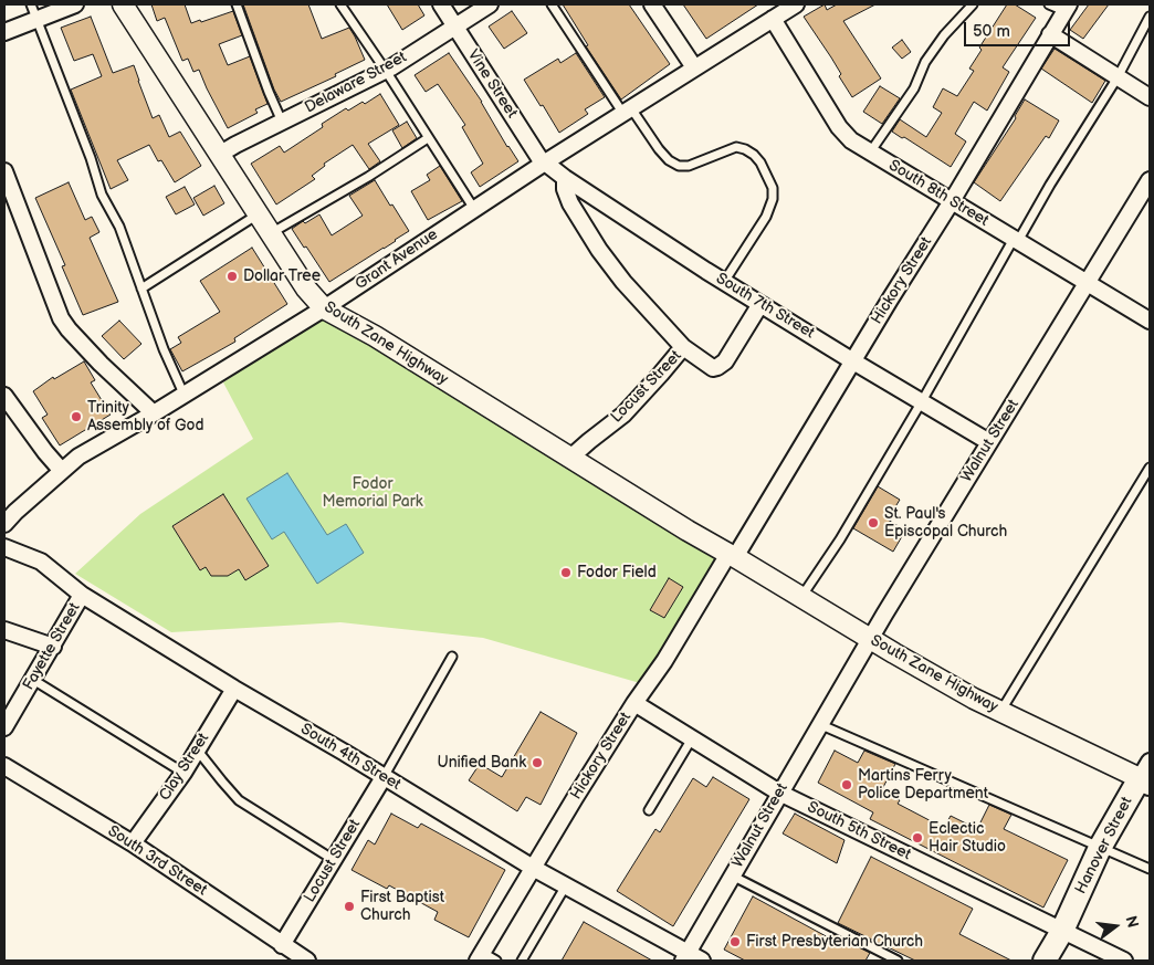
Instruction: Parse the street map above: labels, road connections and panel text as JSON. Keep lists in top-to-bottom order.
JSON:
{
  "streets": {
    "main road": ["Hanover Street"],
    "street": [
      "Delaware Street",
      "Vine Street",
      "South 8th Street",
      "Grant Avenue",
      "Hickory Street",
      "South 7th Street",
      "South Zane Highway",
      "Locust Street",
      "Walnut Street",
      "Fayette Street",
      "South 4th Street",
      "Clay Street",
      "South 5th Street",
      "South 3rd Street"
    ]
  },
  "crossings": [
    ["Delaware Street", "Vine Street"],
    ["Delaware Street", "South Zane Highway"],
    ["Vine Street", "Grant Avenue"],
    ["Vine Street", "South 7th Street"],
    ["South 8th Street", "Grant Avenue"],
    ["South 8th Street", "Hickory Street"],
    ["South 8th Street", "Walnut Street"],
    ["Grant Avenue", "South 7th Street"],
    ["Grant Avenue", "South Zane Highway"],
    ["Hickory Street", "South 7th Street"],
    ["Hickory Street", "South Zane Highway"],
    ["Hickory Street", "South 4th Street"],
    ["Hickory Street", "South 5th Street"],
    ["South 7th Street", "Locust Street"],
    ["South 7th Street", "Walnut Street"],
    ["South Zane Highway", "Locust Street"],
    ["South Zane Highway", "Walnut Street"],
    ["South Zane Highway", "Hanover Street"],
    ["Locust Street", "South 4th Street"],
    ["Locust Street", "South 3rd Street"],
    ["Walnut Street", "South 4th Street"],
    ["Walnut Street", "South 5th Street"],
    ["Fayette Street", "South 4th Street"],
    ["South 4th Street", "Clay Street"],
    ["Clay Street", "South 3rd Street"],
    ["South 5th Street", "Hanover Street"]
  ],
  "parks": ["Fodor Memorial Park"],
  "places": [
    "Dollar Tree",
    "Trinity Assembly of God",
    "St. Paul's Episcopal Church",
    "Fodor Field",
    "Unified Bank",
    "Martins Ferry Police Department",
    "Eclectic Hair Studio",
    "First Baptist Church",
    "First Presbyterian Church"
  ],
  "scale_bar": "50 m",
  "north": "right"
}
